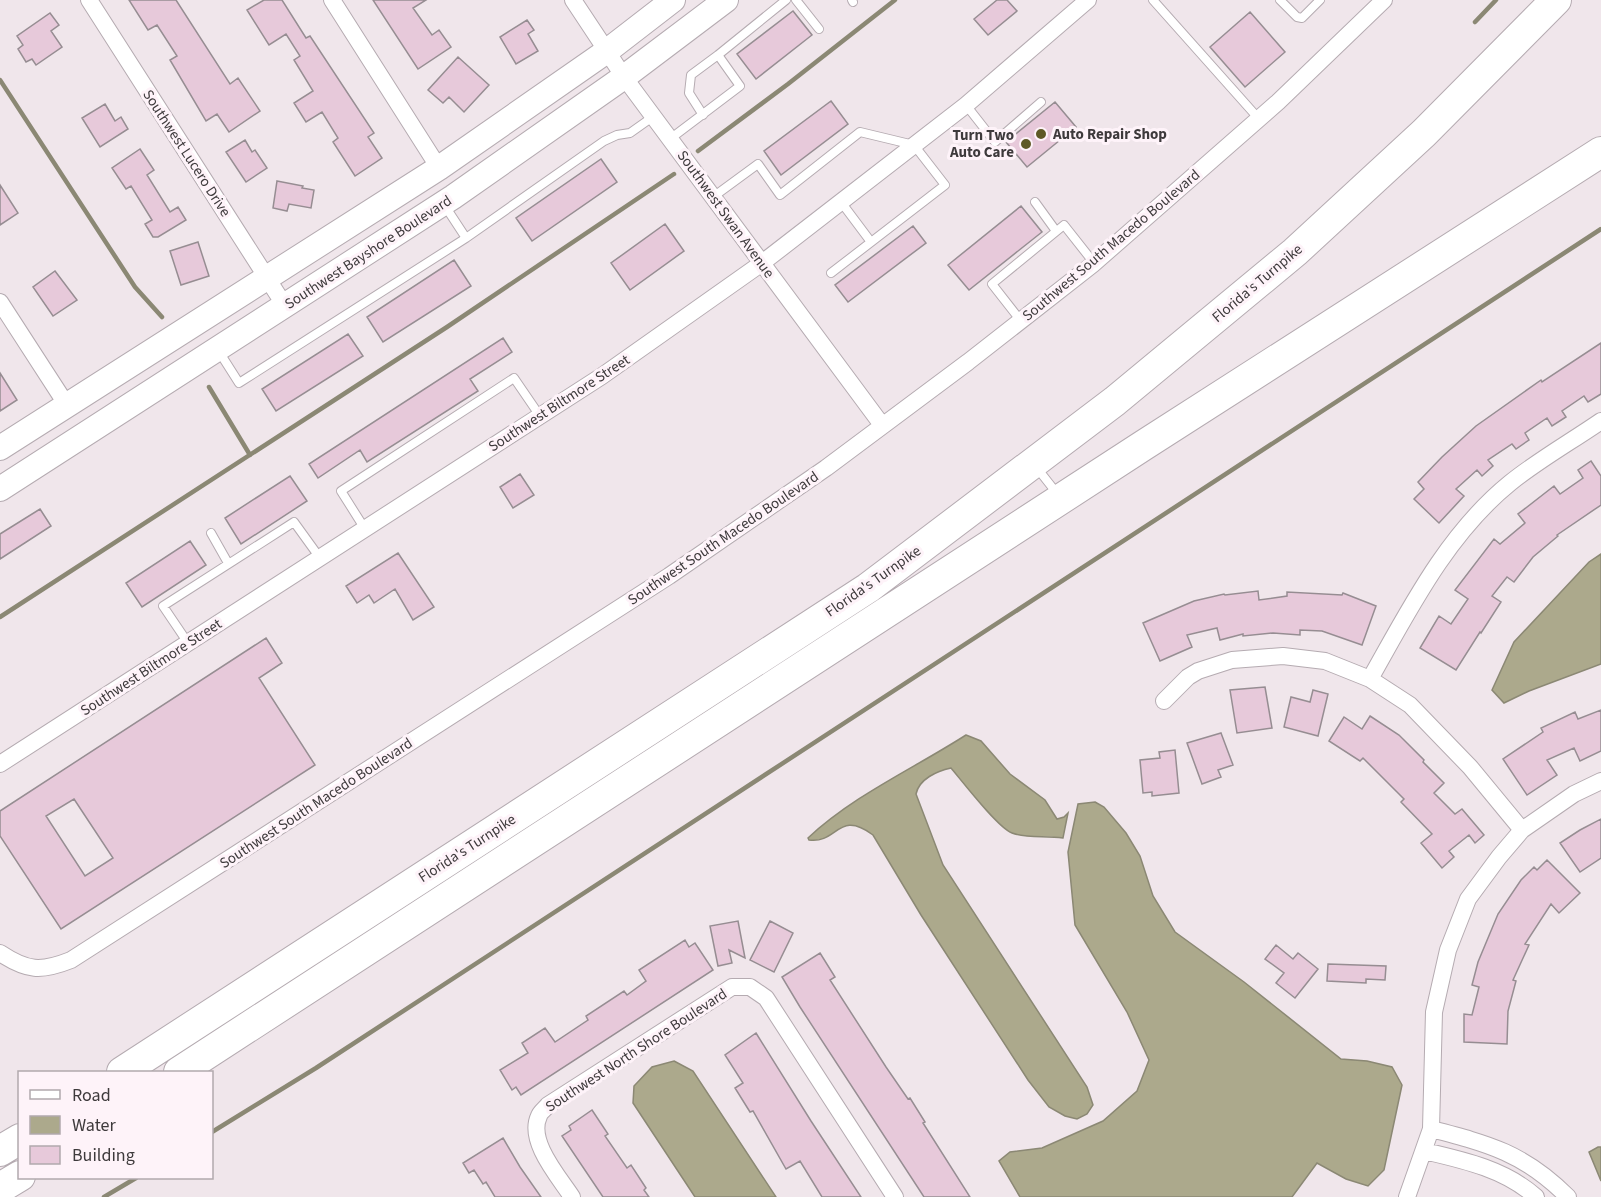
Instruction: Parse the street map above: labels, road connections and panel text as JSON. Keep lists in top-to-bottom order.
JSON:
{
  "streets": {
    "highway": ["Florida's Turnpike"],
    "main road": ["Southwest Bayshore Boulevard"],
    "street": [
      "Southwest Lucero Drive",
      "Southwest Swan Avenue",
      "Southwest South Macedo Boulevard",
      "Southwest Biltmore Street",
      "Southwest North Shore Boulevard"
    ]
  },
  "crossings": [
    ["Southwest Lucero Drive", "Southwest Bayshore Boulevard"],
    ["Southwest Swan Avenue", "Southwest South Macedo Boulevard"],
    ["Southwest Swan Avenue", "Southwest Bayshore Boulevard"],
    ["Southwest Swan Avenue", "Southwest Biltmore Street"]
  ],
  "places": ["Auto Repair Shop", "Turn Two Auto Care"],
  "legend": ["Road", "Water", "Building"]
}
